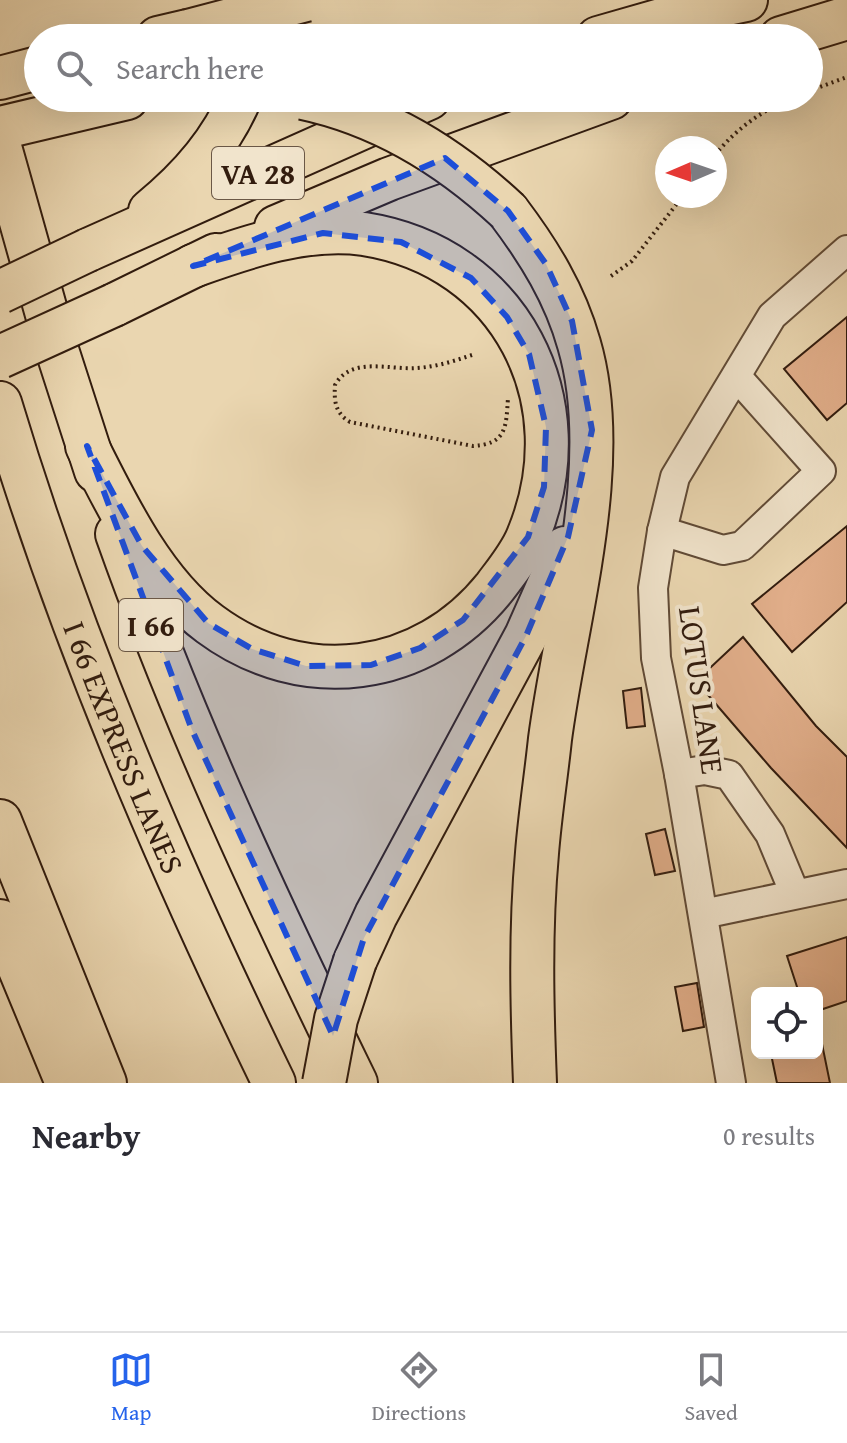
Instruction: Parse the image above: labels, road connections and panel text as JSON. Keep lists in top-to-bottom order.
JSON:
{
  "streets": {
    "highway": ["VA 28", "I 66", "I 66 EXPRESS LANES"],
    "street": ["LOTUS LANE"]
  },
  "north": "left",
  "page": {
    "search": "Search here",
    "heading": ["Nearby", "0 results"],
    "nav": ["Map", "Directions", "Saved"]
  }
}
